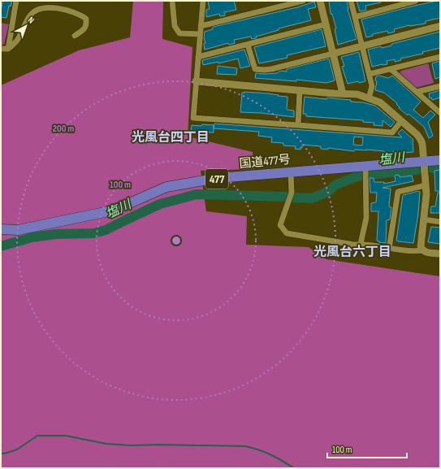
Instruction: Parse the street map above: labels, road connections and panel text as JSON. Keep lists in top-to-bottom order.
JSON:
{
  "streets": {
    "highway": ["国道477号", "477"]
  },
  "districts": ["光風台四丁目", "光風台六丁目"],
  "water": ["塩川"],
  "scale_bar": "100 m",
  "north": "top right",
  "rings": ["200 m", "100 m"]
}
